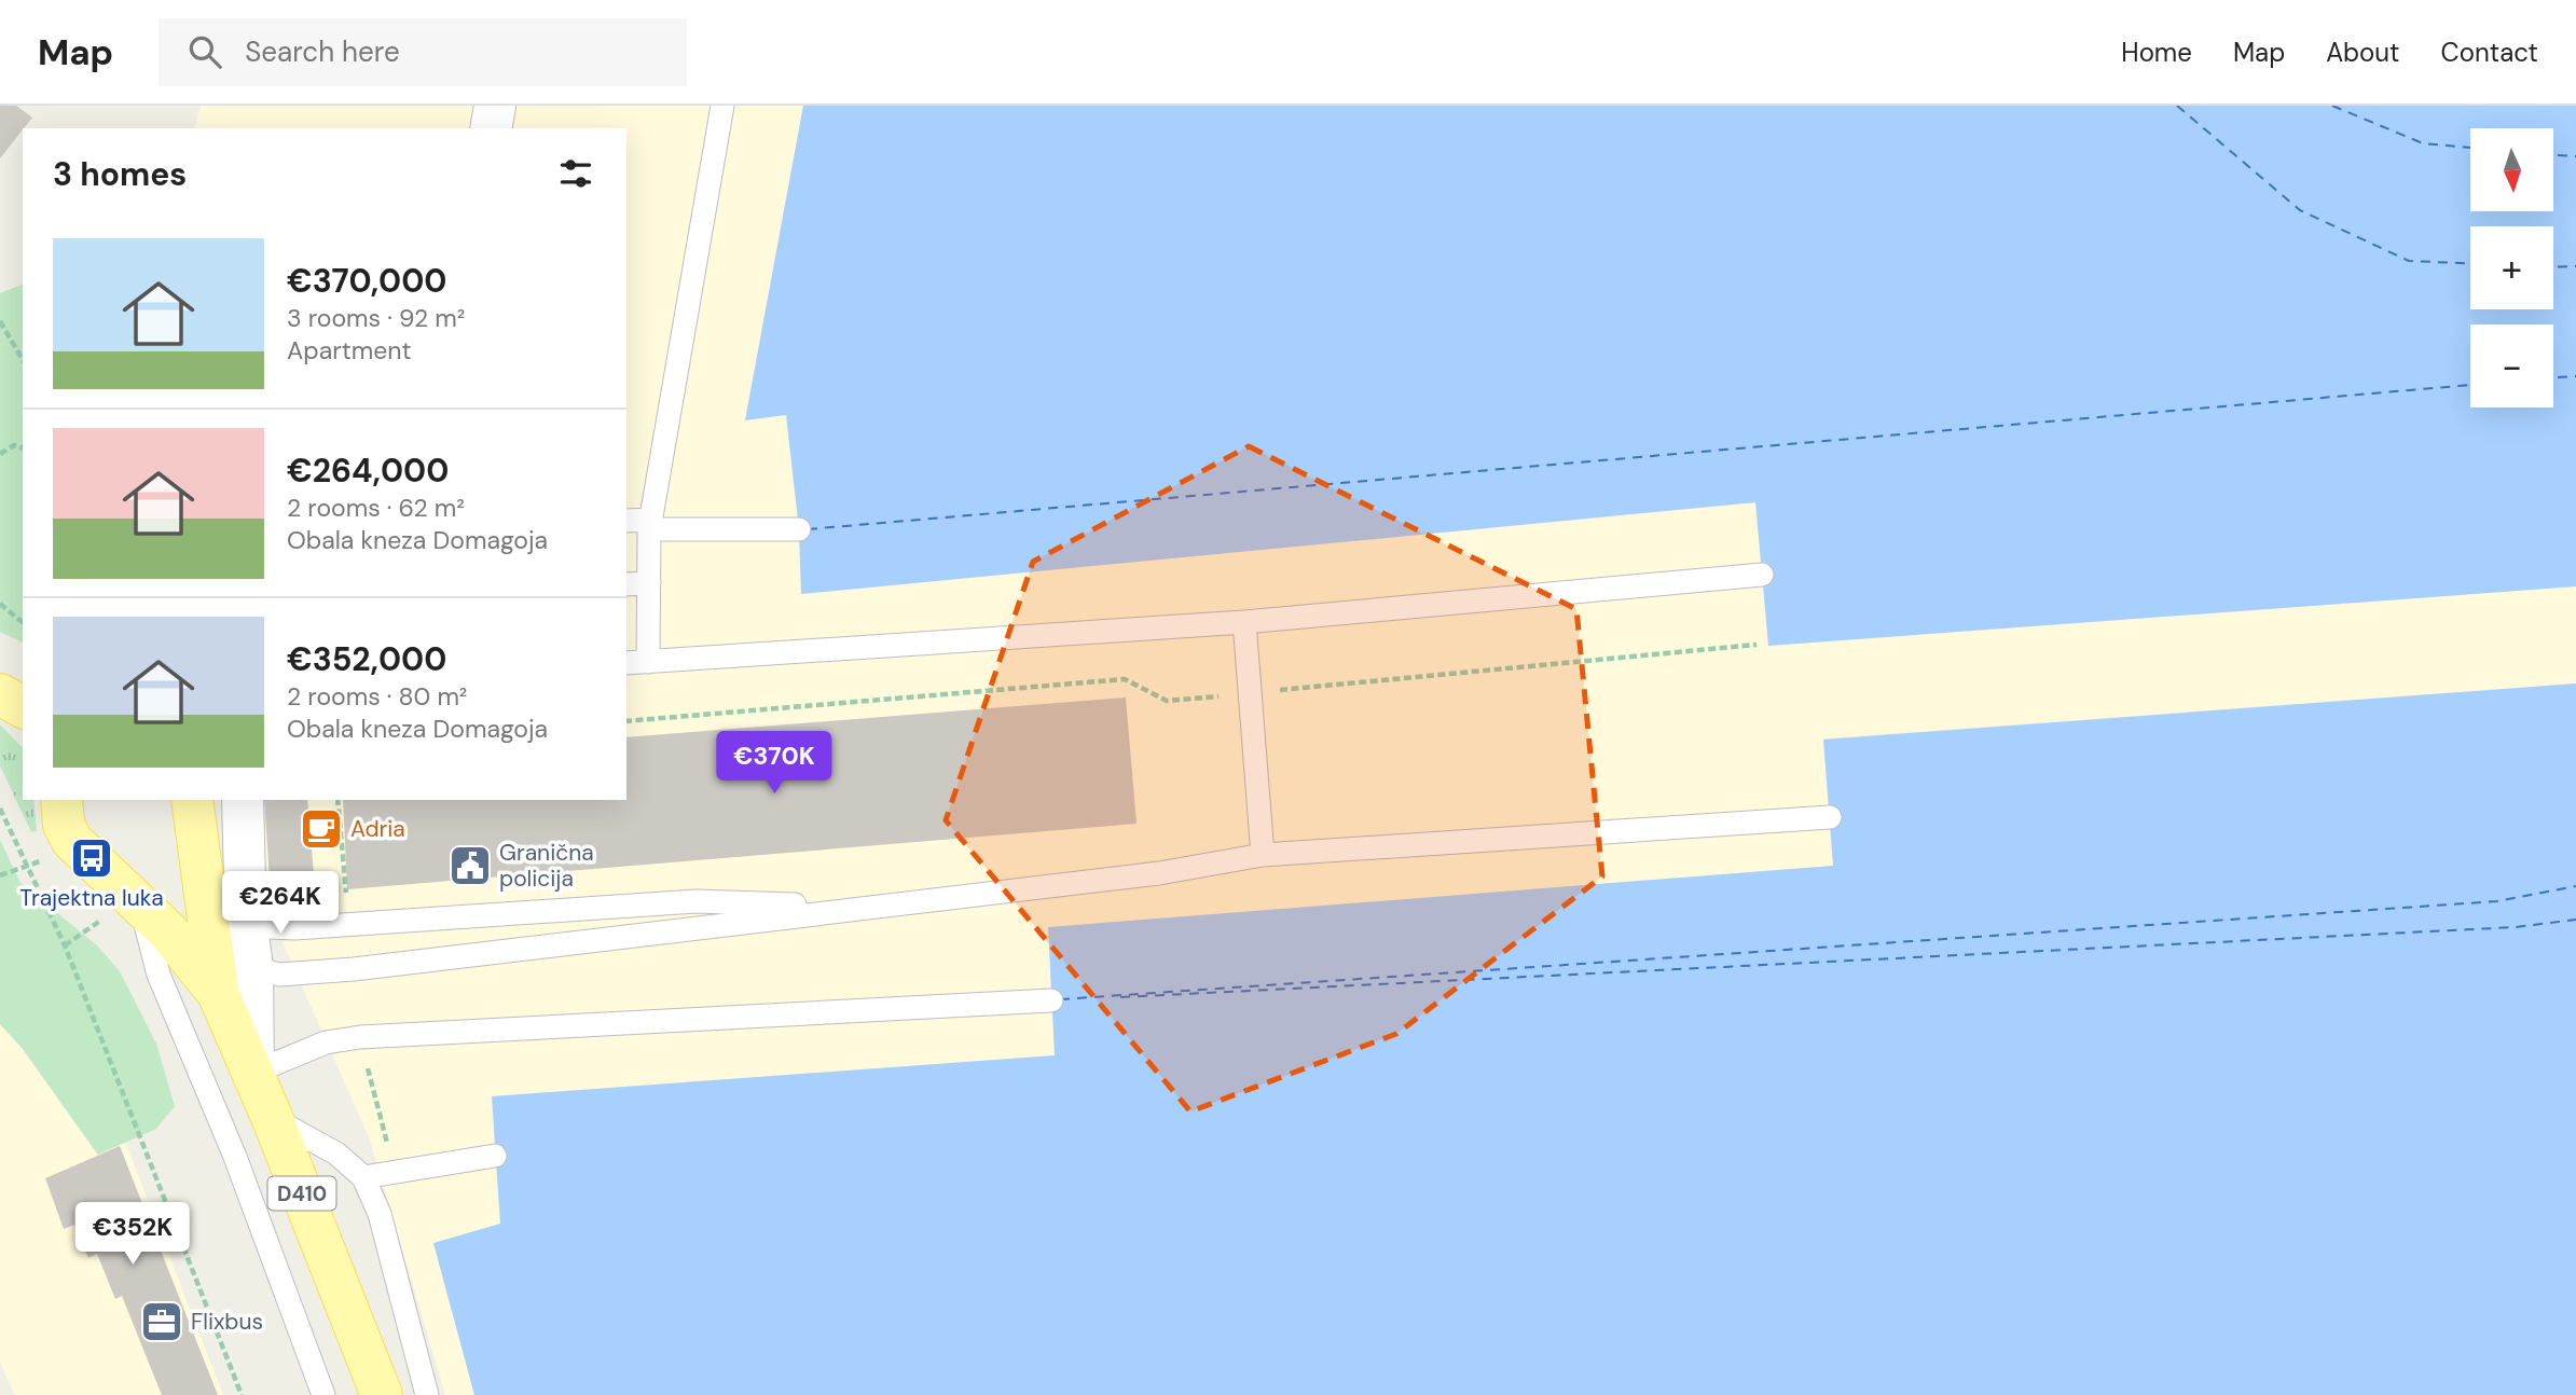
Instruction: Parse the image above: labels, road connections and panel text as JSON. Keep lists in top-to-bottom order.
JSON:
{
  "streets": {
    "main road": ["D410"]
  },
  "places": {
    "cafe": ["Adria"],
    "bus stop": ["Trajektna luka"],
    "public building": ["Granična policija"],
    "office": ["Flixbus"]
  },
  "north": "bottom",
  "page": {
    "header": "Map",
    "search": "Search here",
    "nav": [
      "Home",
      "Map",
      "About",
      "Contact"
    ],
    "map_buttons": ["+", "−"],
    "heading": "3 homes",
    "list": [
      {
        "name": "€370,000",
        "note": "3 rooms · 92 m² · Apartment"
      },
      {
        "name": "€264,000",
        "note": "2 rooms · 62 m² · Obala kneza Domagoja"
      },
      {
        "name": "€352,000",
        "note": "2 rooms · 80 m² · Obala kneza Domagoja"
      }
    ],
    "price": ["€370K", "€264K", "€352K"]
  }
}
